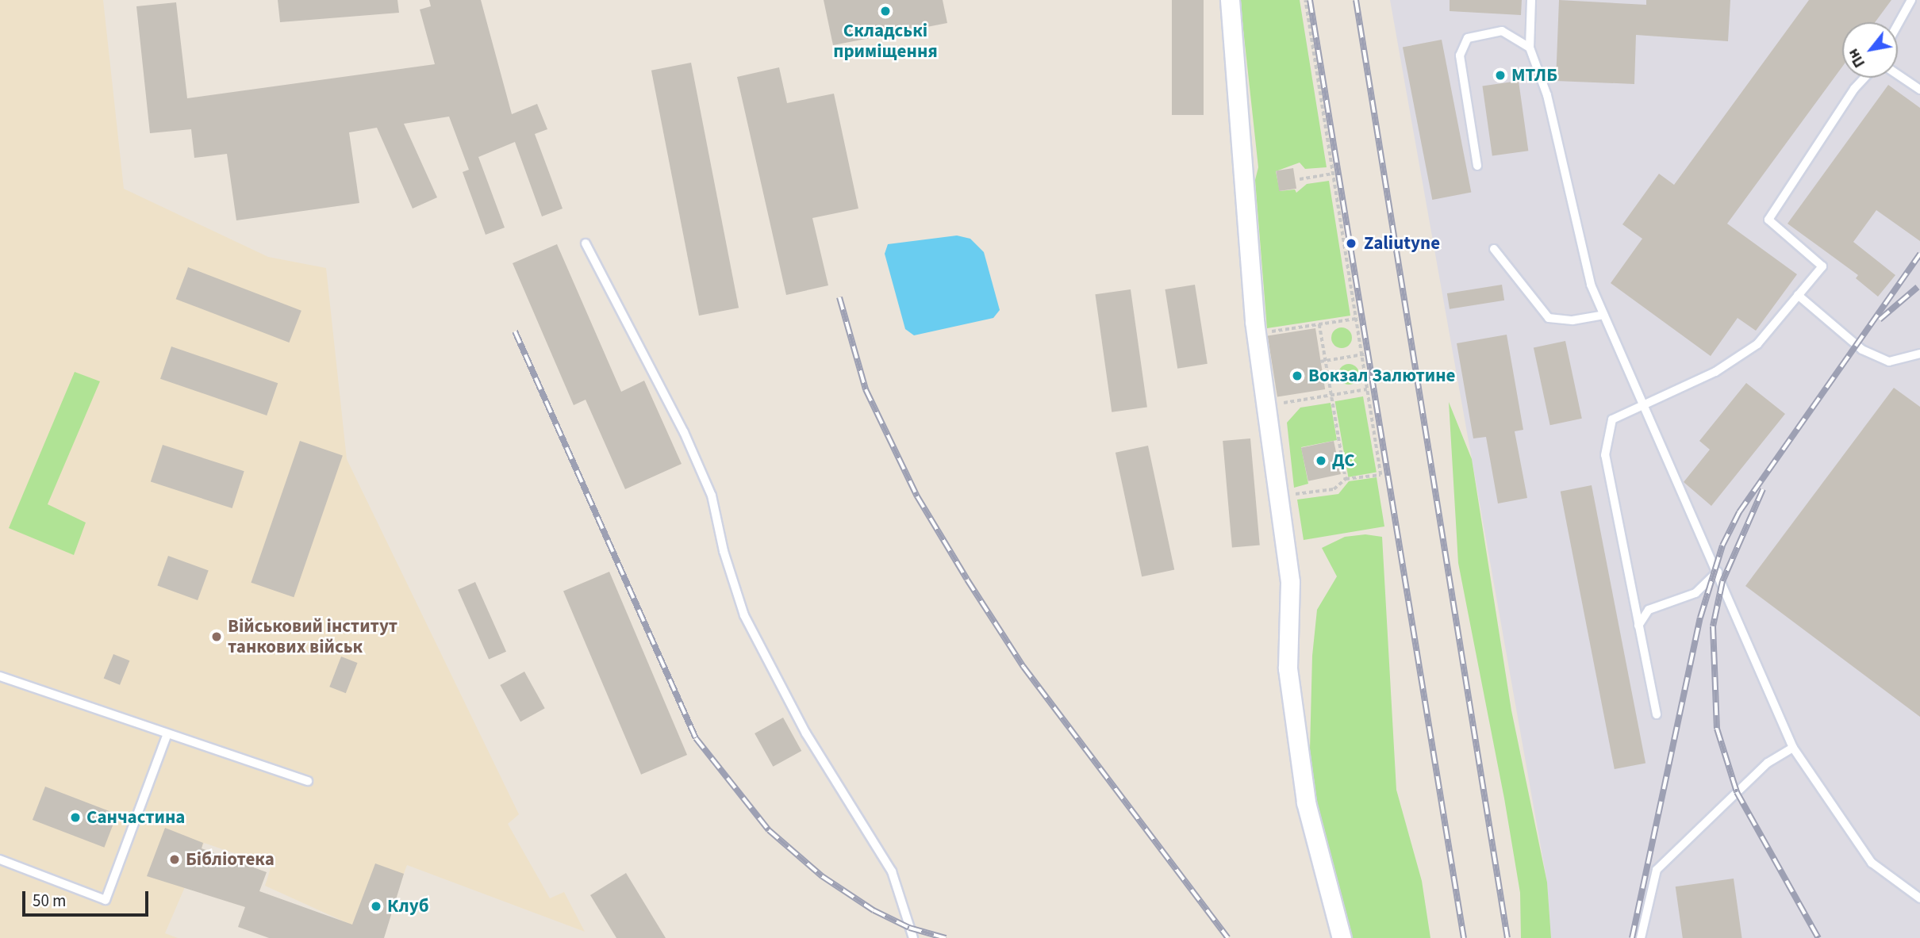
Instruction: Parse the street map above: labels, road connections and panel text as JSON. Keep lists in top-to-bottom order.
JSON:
{
  "places": [
    "Складські приміщення",
    "МТЛБ",
    "Zaliutyne",
    "Вокзал Залютине",
    "ДС",
    "Військовий інститут танкових військ",
    "Санчастина",
    "Бібліотека",
    "Клуб"
  ],
  "scale_bar": "50 m",
  "north": "bottom left"
}
